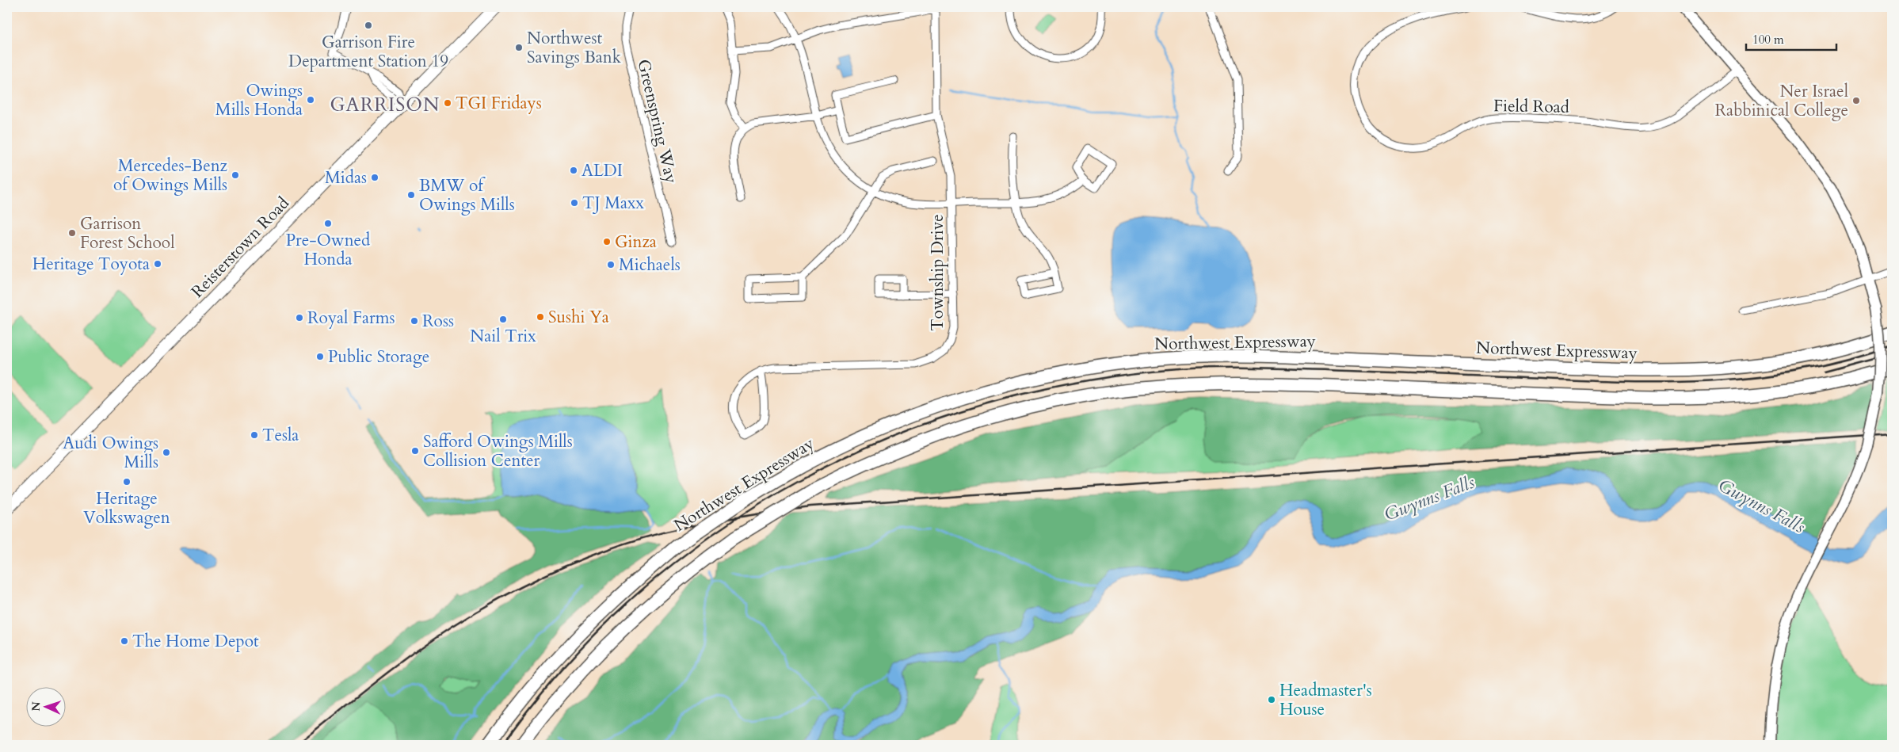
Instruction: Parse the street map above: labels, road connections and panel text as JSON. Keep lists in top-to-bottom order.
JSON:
{
  "streets": {
    "highway": ["Northwest Expressway"],
    "main road": ["Reisterstown Road"],
    "street": ["Field Road", "Greenspring Way", "Township Drive"]
  },
  "districts": ["GARRISON"],
  "water": ["Gwynns Falls"],
  "places": [
    "Garrison Fire Department Station 19",
    "Northwest Savings Bank",
    "Owings Mills Honda",
    "Ner Israel Rabbinical College",
    "TGI Fridays",
    "ALDI",
    "Mercedes-Benz of Owings Mills",
    "Midas",
    "BMW of Owings Mills",
    "TJ Maxx",
    "Pre-Owned Honda",
    "Garrison Forest School",
    "Ginza",
    "Heritage Toyota",
    "Michaels",
    "Sushi Ya",
    "Royal Farms",
    "Nail Trix",
    "Ross",
    "Public Storage",
    "Tesla",
    "Safford Owings Mills Collision Center",
    "Audi Owings Mills",
    "Heritage Volkswagen",
    "The Home Depot",
    "Headmaster's House"
  ],
  "scale_bar": "100 m",
  "north": "left"
}
